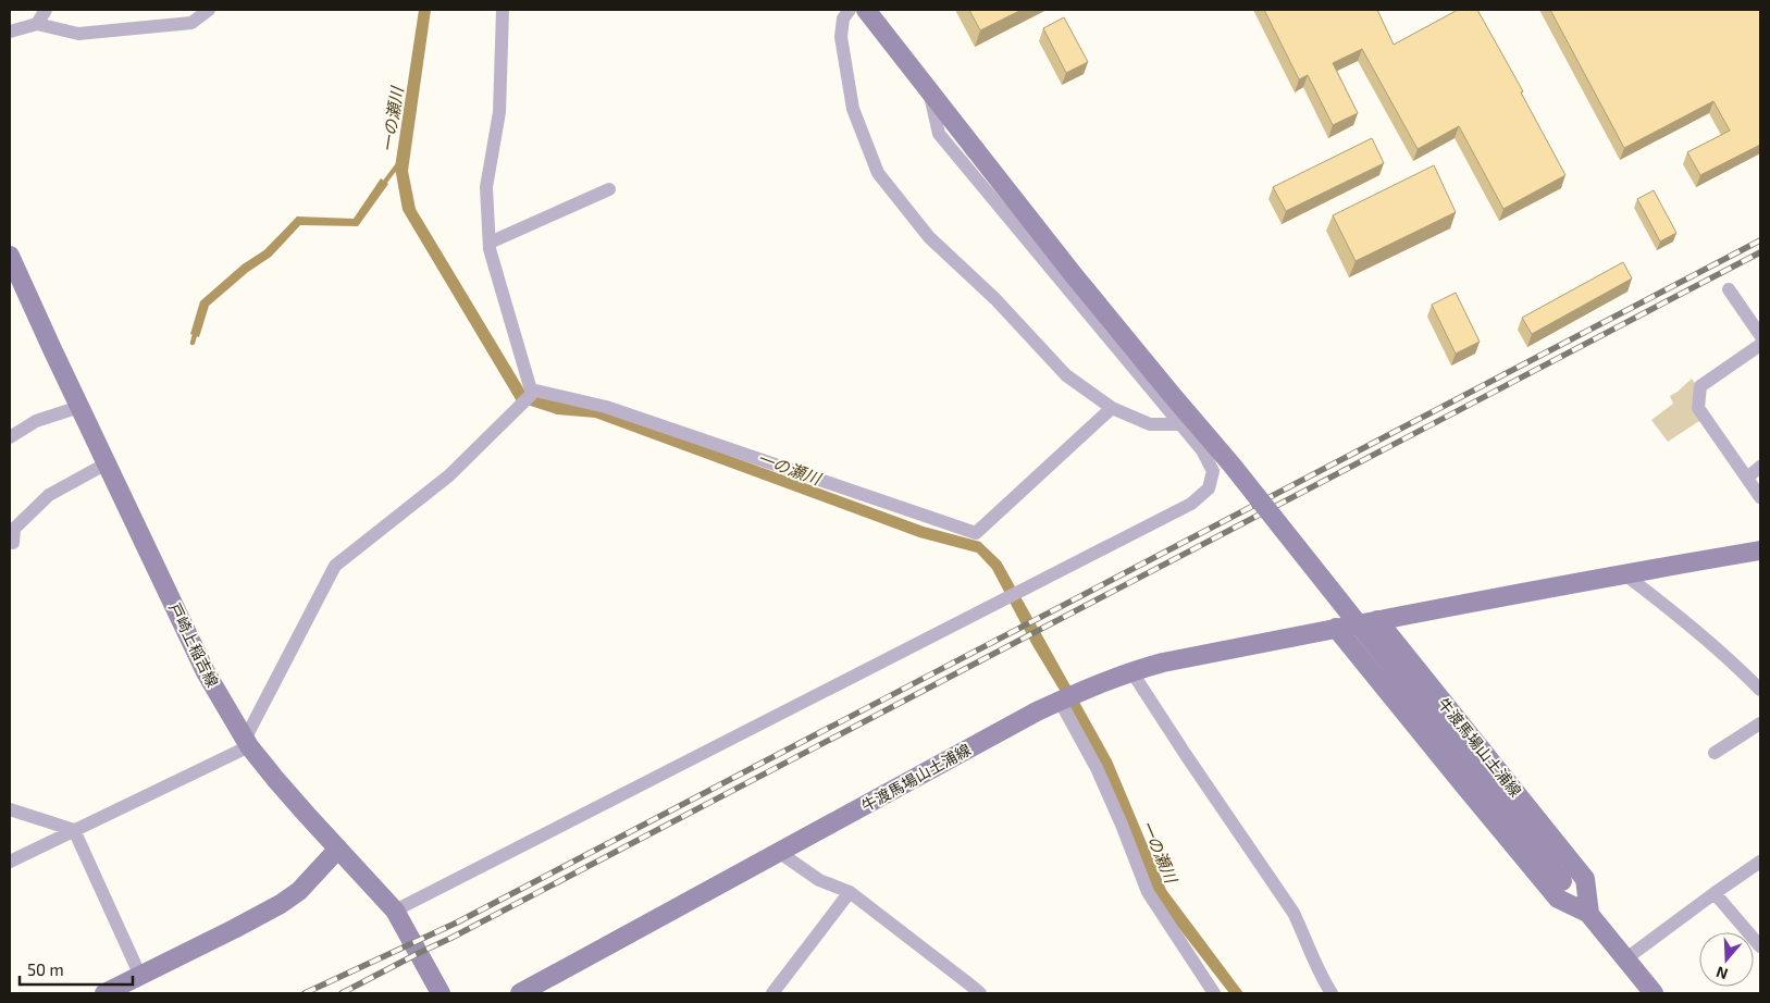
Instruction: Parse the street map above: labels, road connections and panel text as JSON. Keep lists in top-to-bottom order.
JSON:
{
  "streets": {
    "main road": ["戸崎上稲吉線", "牛渡馬場山土浦線"]
  },
  "water": ["一の瀬川"],
  "scale_bar": "50 m",
  "north": "bottom"
}
